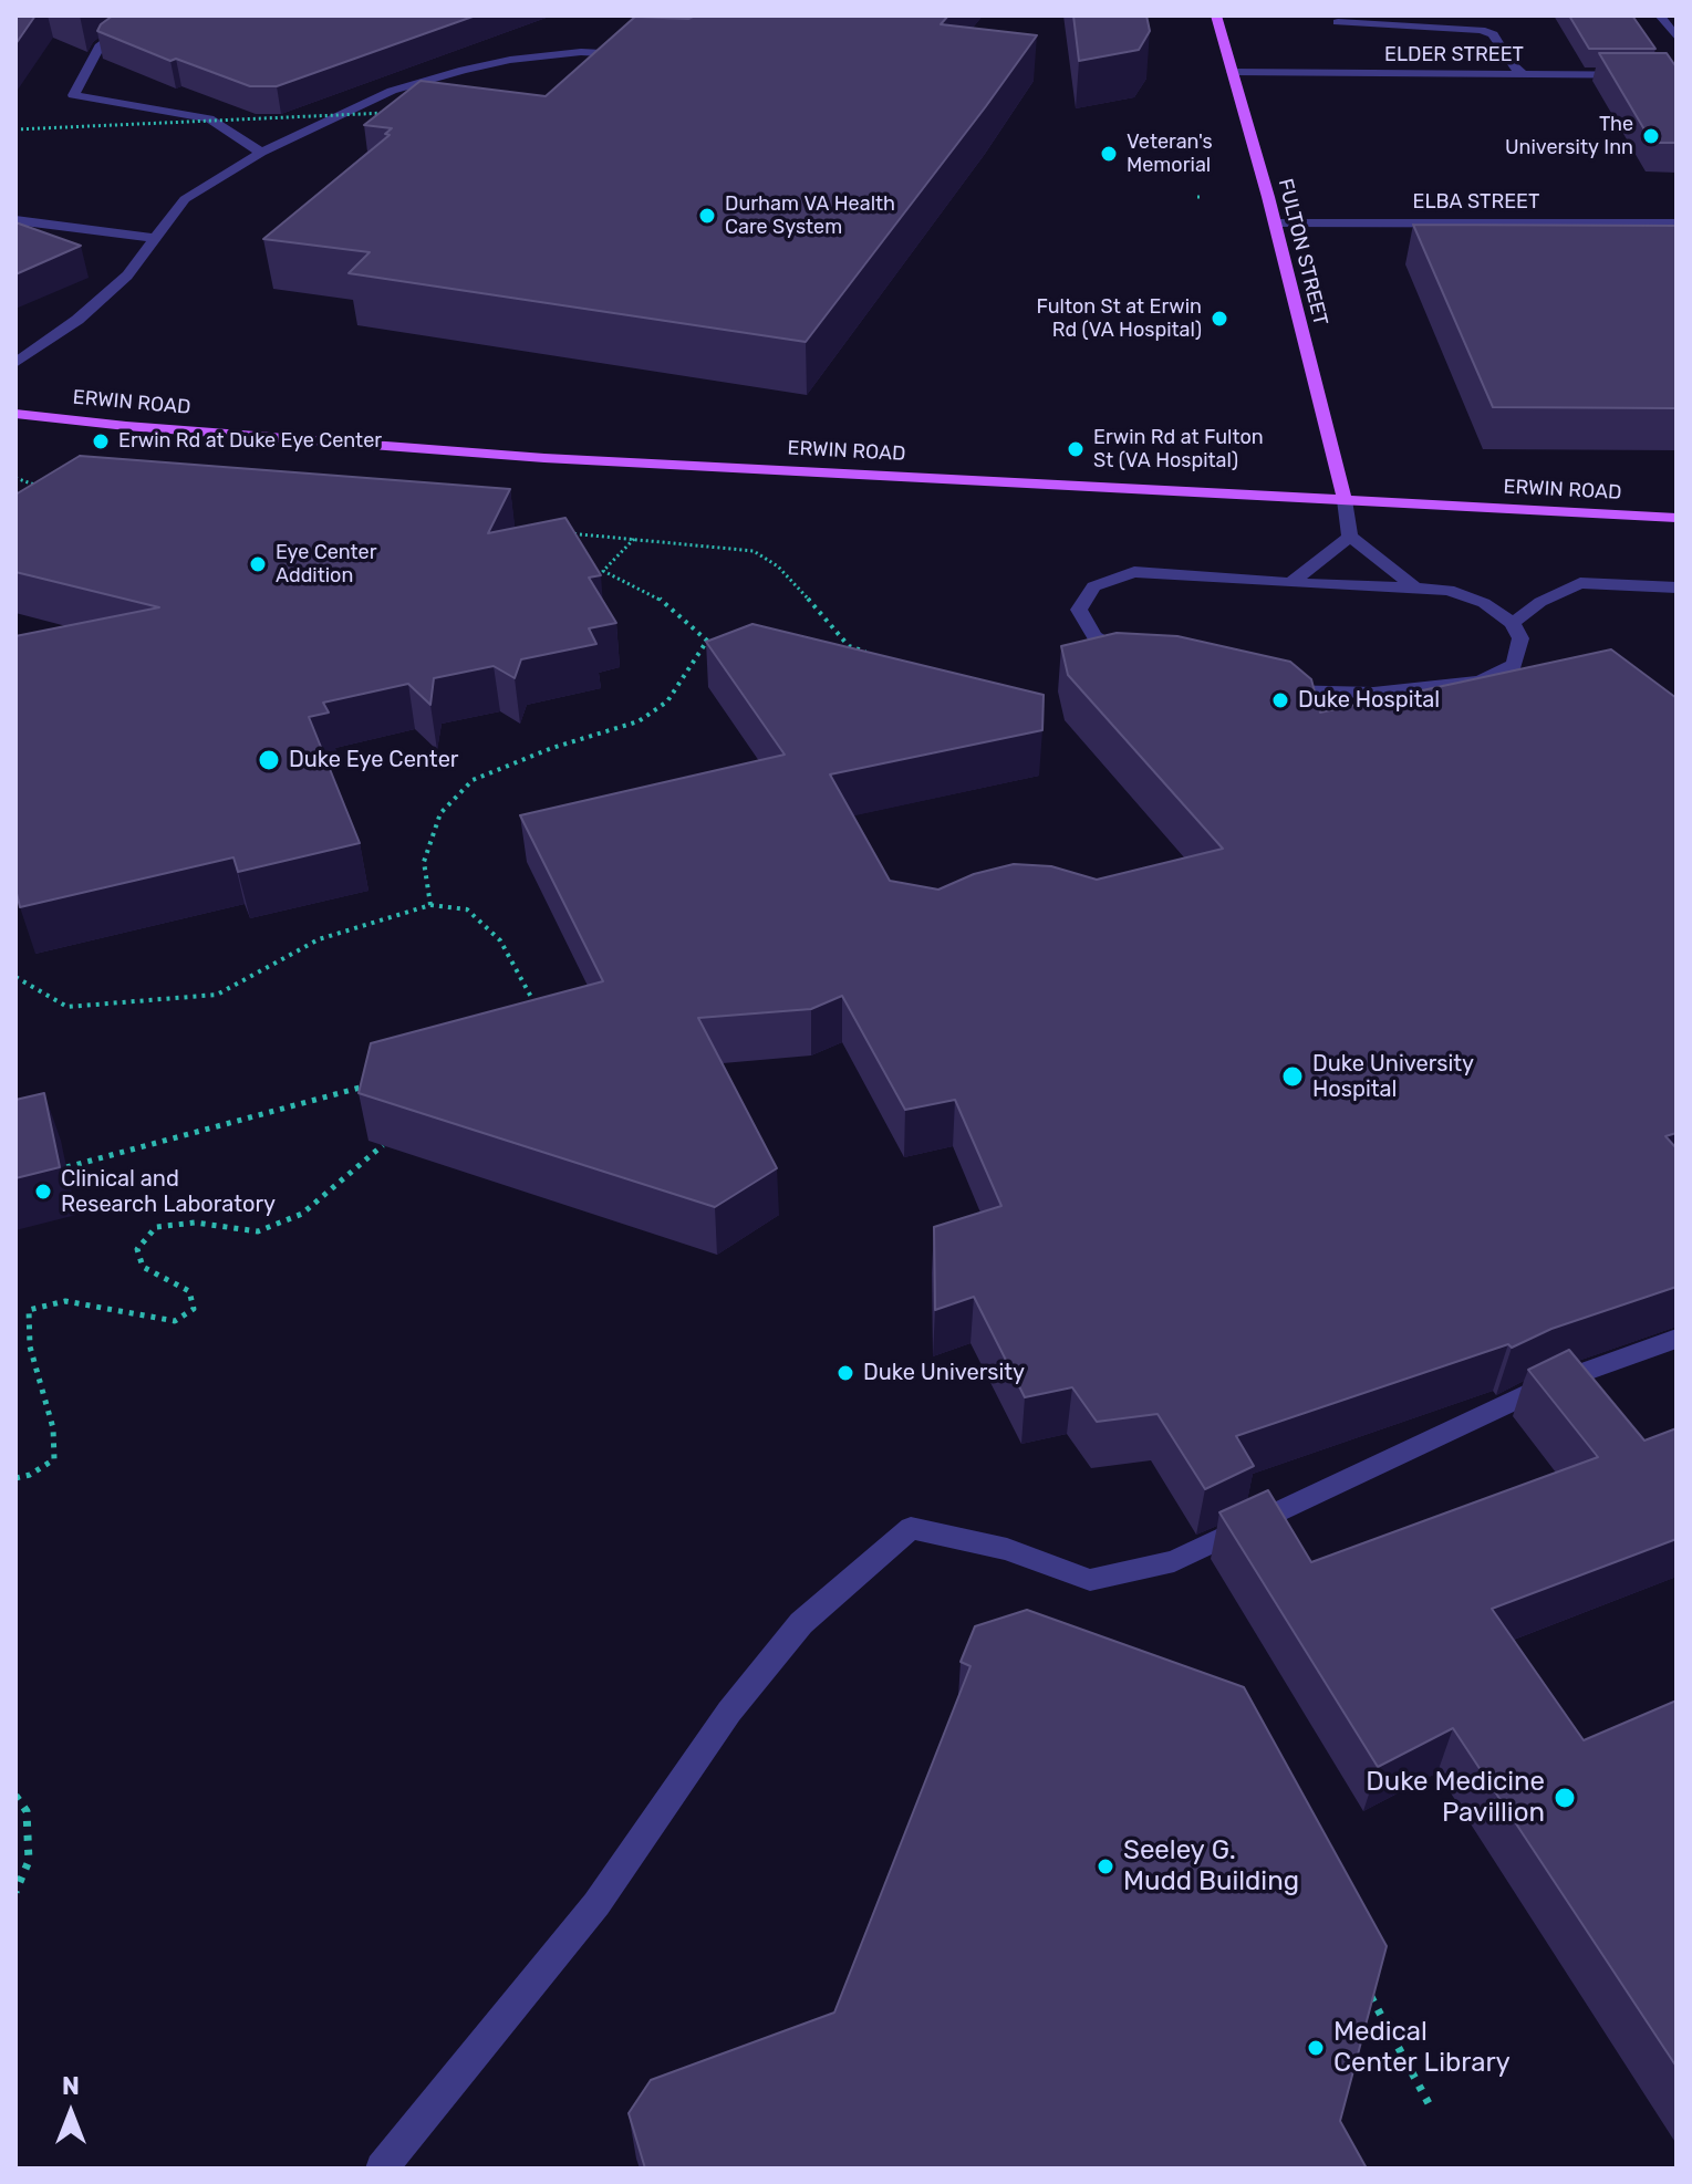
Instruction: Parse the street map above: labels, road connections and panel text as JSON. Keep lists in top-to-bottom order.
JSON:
{
  "streets": {
    "main road": ["FULTON STREET", "ERWIN ROAD"],
    "street": ["ELDER STREET", "ELBA STREET"]
  },
  "crossings": [
    ["ELDER STREET", "FULTON STREET"],
    ["ELBA STREET", "FULTON STREET"],
    ["FULTON STREET", "ERWIN ROAD"]
  ],
  "places": [
    "The University Inn",
    "Veteran's Memorial",
    "Durham VA Health Care System",
    "Fulton St at Erwin Rd (VA Hospital)",
    "Erwin Rd at Duke Eye Center",
    "Erwin Rd at Fulton St (VA Hospital)",
    "Eye Center Addition",
    "Duke Hospital",
    "Duke Eye Center",
    "Duke University Hospital",
    "Clinical and Research Laboratory",
    "Duke University",
    "Duke Medicine Pavillion",
    "Seeley G. Mudd Building",
    "Medical Center Library"
  ],
  "north": "top"
}
